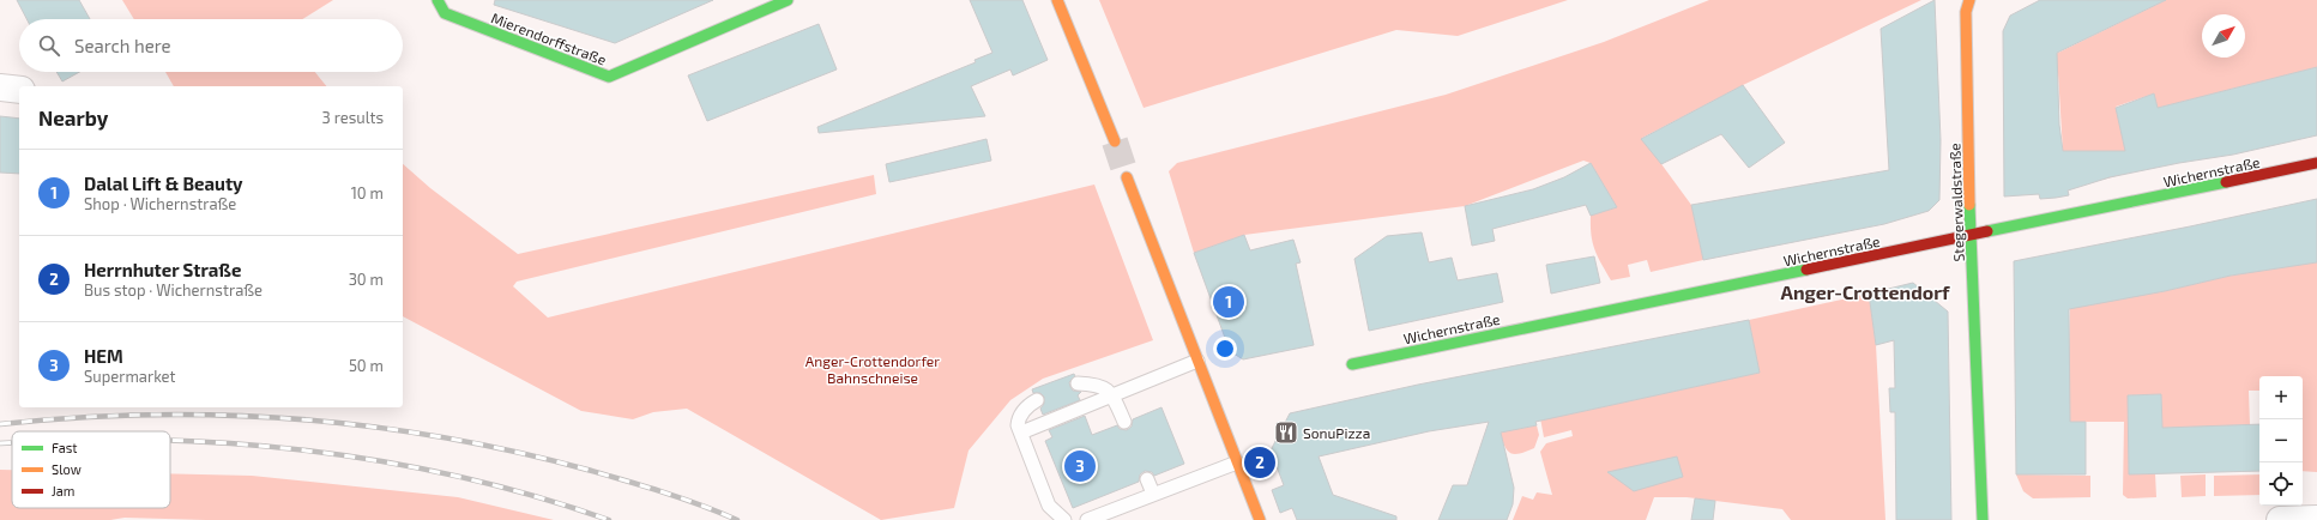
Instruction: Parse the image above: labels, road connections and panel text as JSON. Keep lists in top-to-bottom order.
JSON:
{
  "streets": {
    "street": ["Mierendorffstraße", "Wichernstraße", "Stegerwaldstraße"]
  },
  "crossings": [
    ["Wichernstraße", "Stegerwaldstraße"]
  ],
  "districts": ["Anger-Crottendorf"],
  "parks": ["Anger-Crottendorfer Bahnschneise"],
  "places": {
    "restaurant": ["SonuPizza"]
  },
  "legend": ["Fast", "Slow", "Jam"],
  "north": "top right",
  "page": {
    "search": "Search here",
    "heading": ["Nearby", "3 results"],
    "list": [
      {
        "mark": "1",
        "name": "Dalal Lift & Beauty",
        "note": "Shop · Wichernstraße",
        "value": "10 m"
      },
      {
        "mark": "2",
        "name": "Herrnhuter Straße",
        "note": "Bus stop · Wichernstraße",
        "value": "30 m"
      },
      {
        "mark": "3",
        "name": "HEM",
        "note": "Supermarket",
        "value": "50 m"
      }
    ],
    "pins": ["1", "2", "3"],
    "map_buttons": ["+", "−"]
  }
}
